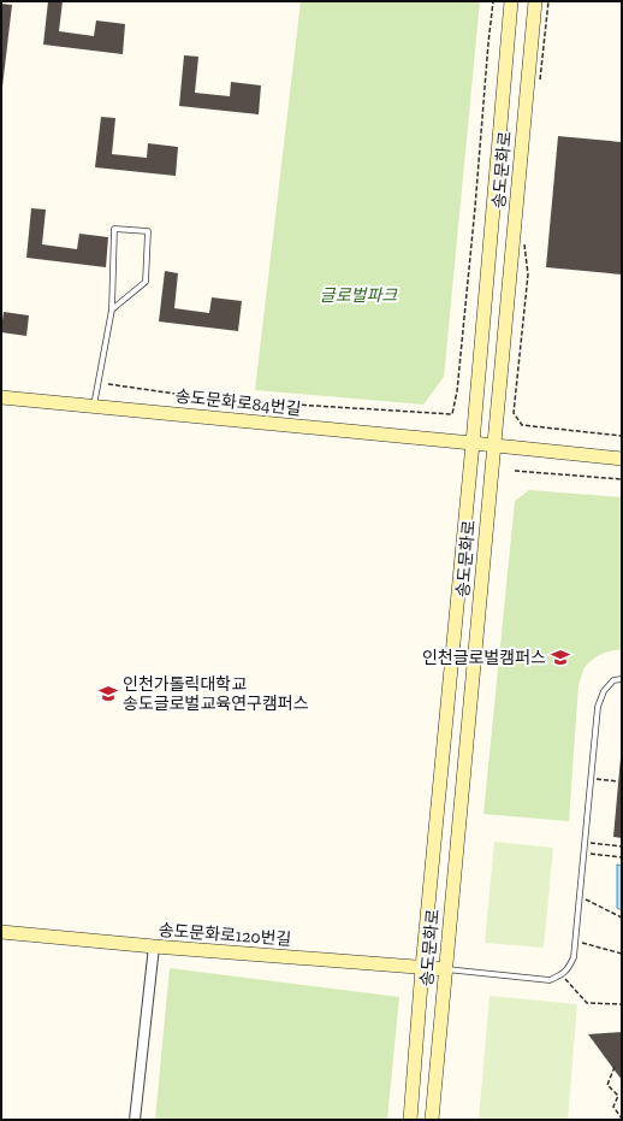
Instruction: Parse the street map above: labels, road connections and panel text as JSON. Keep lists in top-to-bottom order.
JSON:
{
  "streets": {
    "street": ["송도문화로", "송도문화로84번길", "송도문화로120번길"]
  },
  "crossings": [
    ["송도문화로", "송도문화로84번길"],
    ["송도문화로", "송도문화로120번길"]
  ],
  "parks": ["글로벌파크"],
  "places": {
    "school or university": ["인천글로벌캠퍼스", "인천가톨릭대학교 송도글로벌교육연구캠퍼스"]
  }
}
